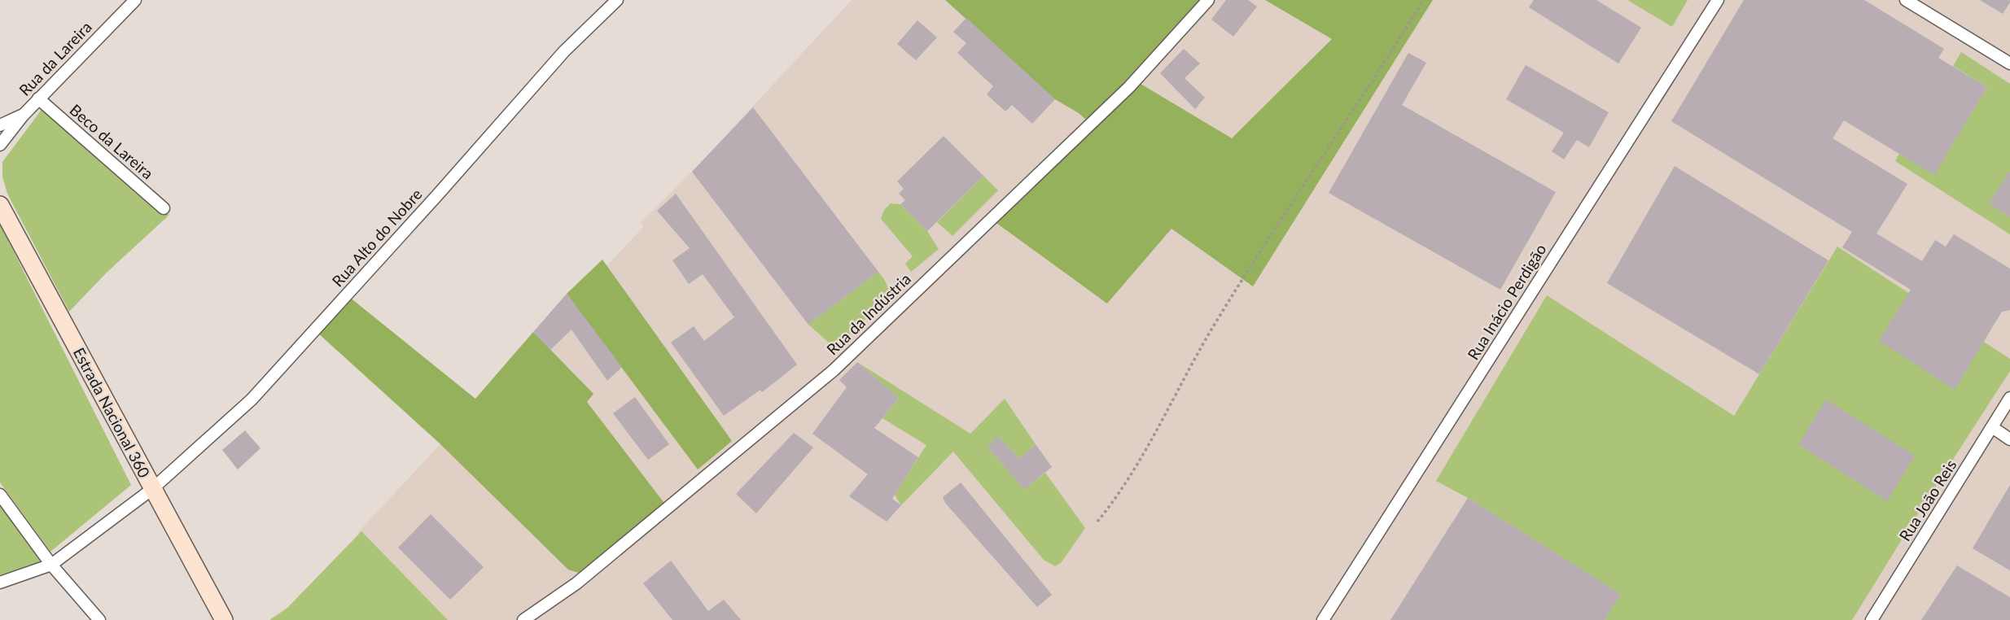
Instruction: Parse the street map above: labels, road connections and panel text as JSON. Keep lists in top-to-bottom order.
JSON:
{
  "streets": {
    "main road": ["Estrada Nacional 360"],
    "street": [
      "Rua da Lareira",
      "Beco da Lareira",
      "Rua Alto do Nobre",
      "Rua Inácio Perdigão",
      "Rua da Indústria",
      "Rua João Reis"
    ]
  },
  "crossings": [
    ["Rua da Lareira", "Beco da Lareira"],
    ["Rua Alto do Nobre", "Estrada Nacional 360"]
  ]
}
